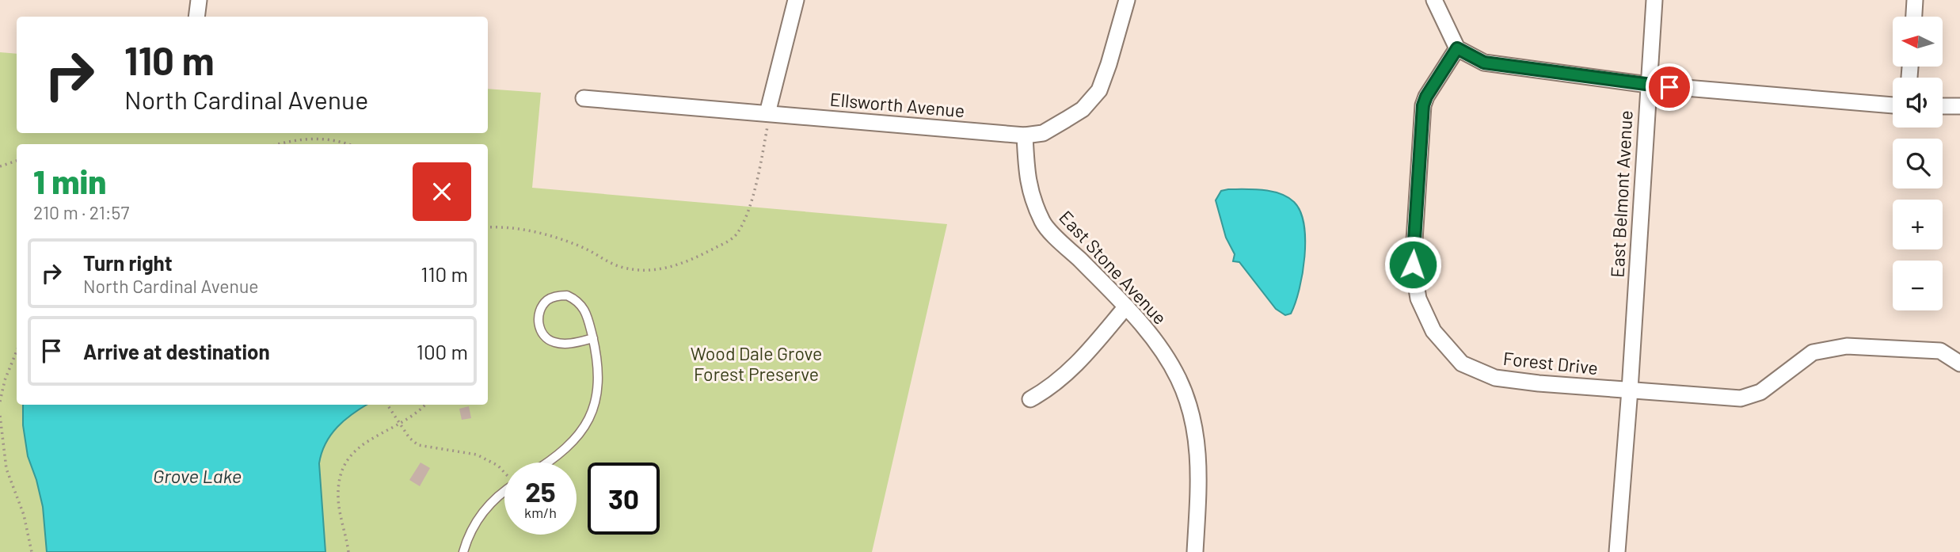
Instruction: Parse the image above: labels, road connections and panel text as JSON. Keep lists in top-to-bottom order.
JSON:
{
  "streets": {
    "street": [
      "Ellsworth Avenue",
      "East Belmont Avenue",
      "East Stone Avenue",
      "Forest Drive"
    ]
  },
  "crossings": [
    ["Ellsworth Avenue", "East Stone Avenue"],
    ["East Belmont Avenue", "Forest Drive"]
  ],
  "water": ["Grove Lake"],
  "parks": ["Wood Dale Grove Forest Preserve"],
  "north": "left",
  "page": {
    "map_buttons": ["+", "−"],
    "turn": ["110 m", "North Cardinal Avenue"],
    "heading": ["1 min", "210 m · 21:57"],
    "list": [
      {
        "name": "Turn right",
        "note": "North Cardinal Avenue",
        "value": "110 m"
      },
      {
        "name": "Arrive at destination",
        "value": "100 m"
      }
    ],
    "speed": "25 km/h",
    "limit": "30"
  }
}
